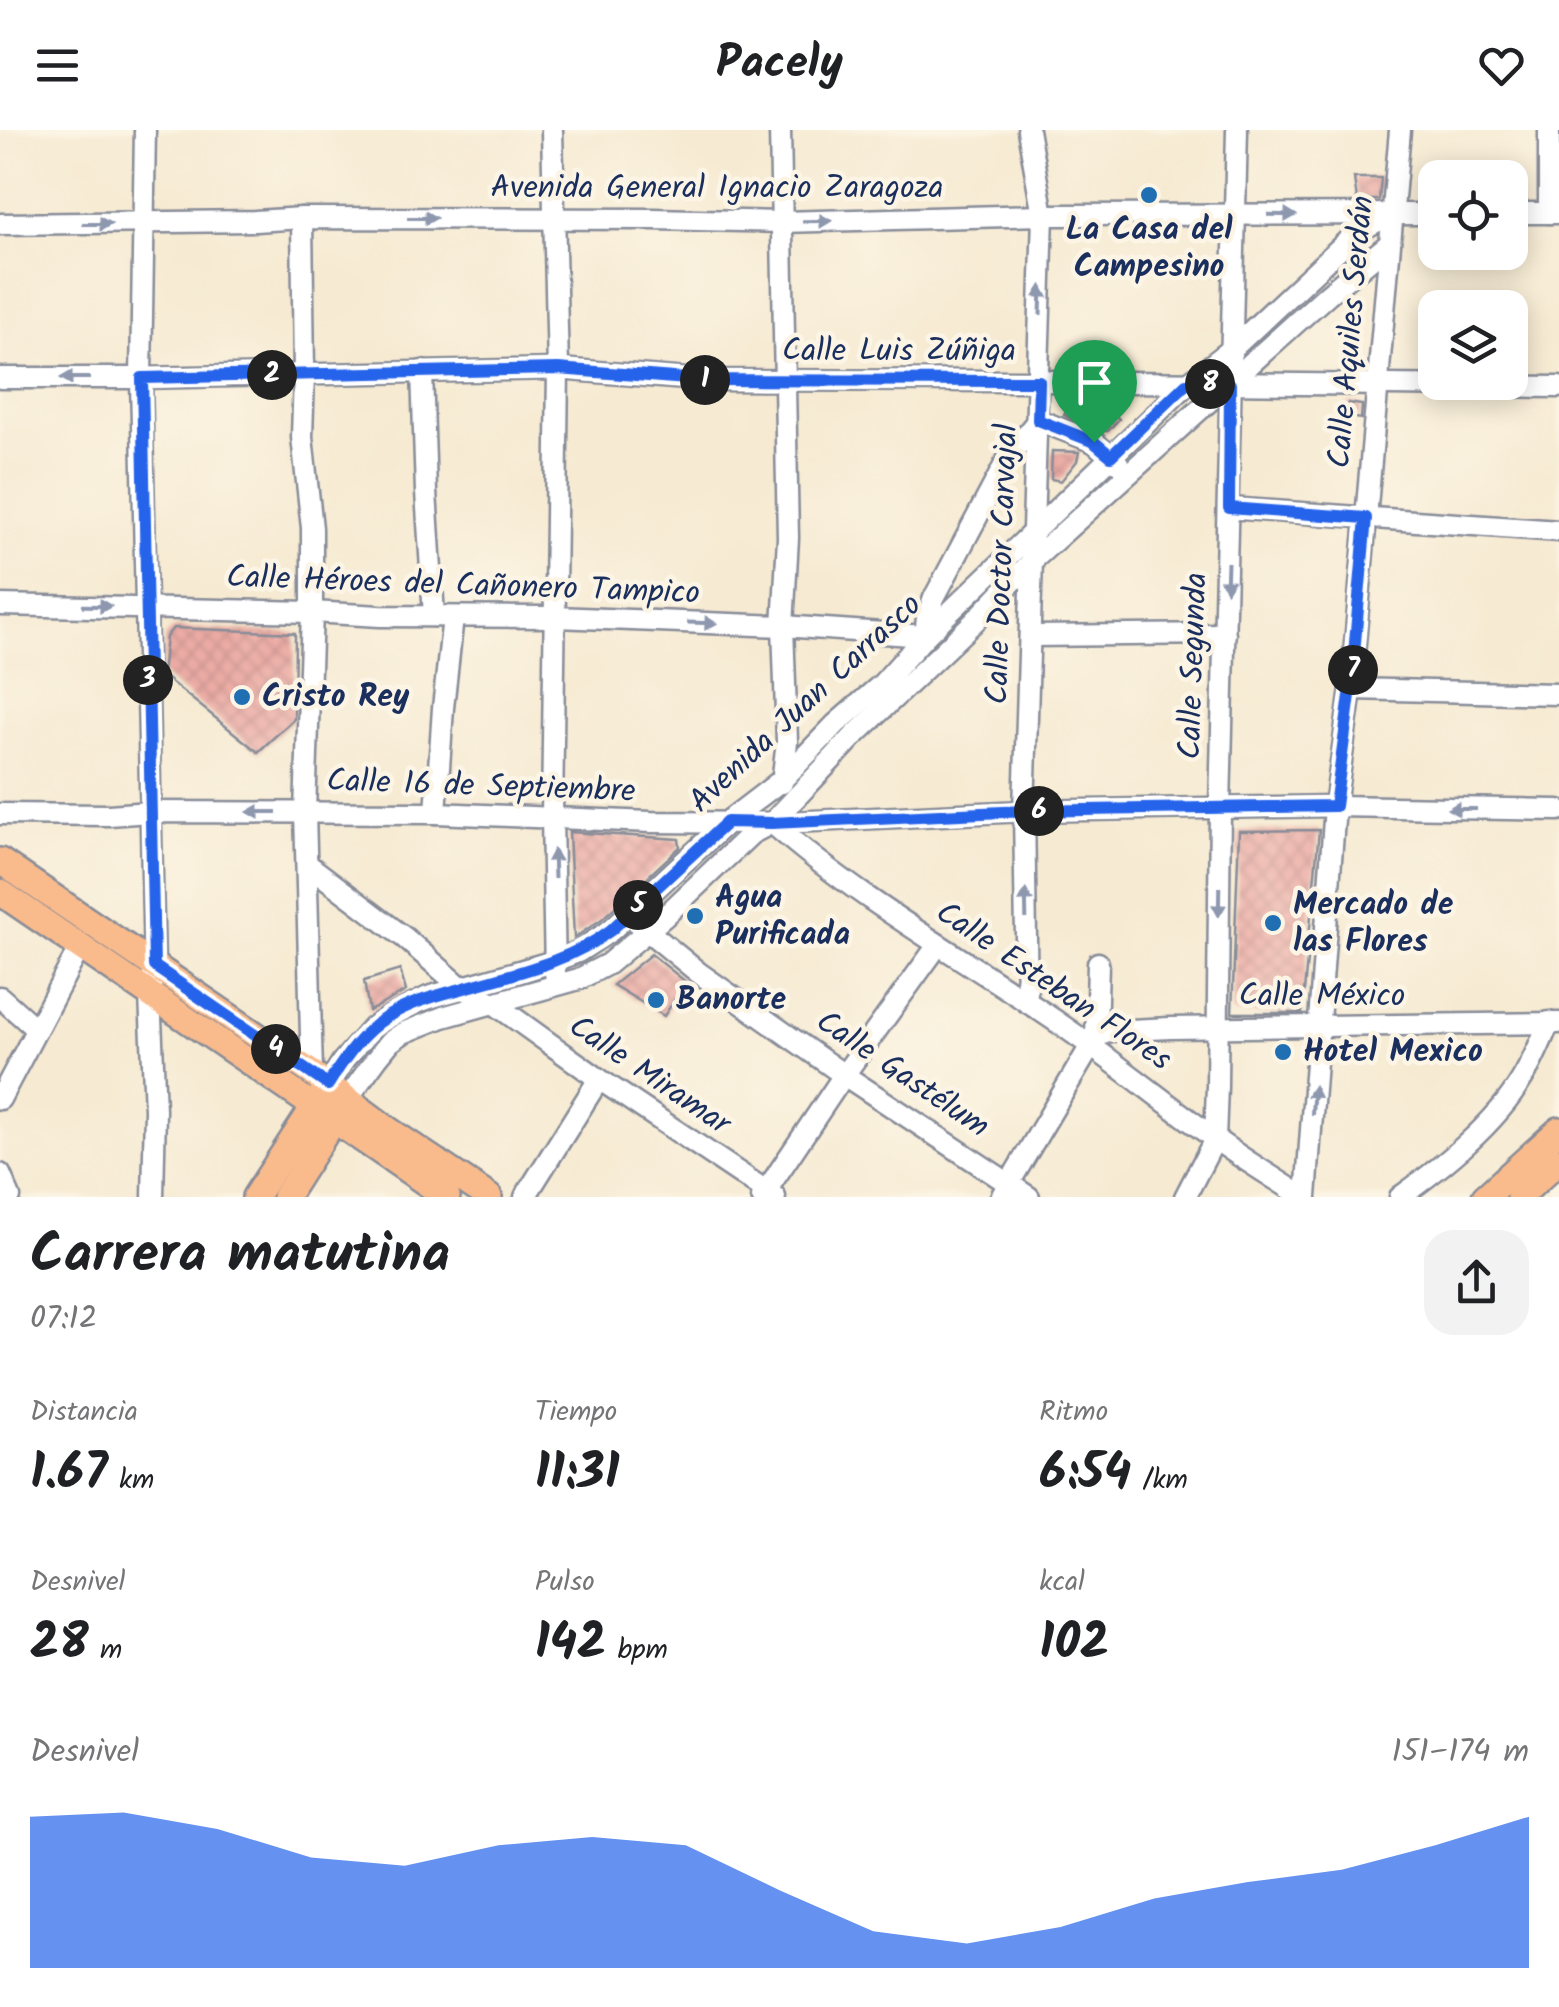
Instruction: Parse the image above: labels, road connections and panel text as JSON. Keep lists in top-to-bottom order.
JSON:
{
  "streets": {
    "main road": ["Avenida Juan Carrasco"],
    "street": [
      "Avenida General Ignacio Zaragoza",
      "Calle Aquiles Serdán",
      "Calle Luis Zúñiga",
      "Calle Doctor Carvajal",
      "Calle Héroes del Cañonero Tampico",
      "Calle Segunda",
      "Calle 16 de Septiembre",
      "Calle Esteban Flores",
      "Calle México",
      "Calle Gastélum",
      "Calle Miramar"
    ]
  },
  "crossings": [
    ["Avenida General Ignacio Zaragoza", "Calle Aquiles Serdán"],
    ["Avenida General Ignacio Zaragoza", "Calle Doctor Carvajal"],
    ["Avenida General Ignacio Zaragoza", "Calle Segunda"],
    ["Avenida General Ignacio Zaragoza", "Avenida Juan Carrasco"],
    ["Calle Aquiles Serdán", "Calle Luis Zúñiga"],
    ["Calle Aquiles Serdán", "Avenida Juan Carrasco"],
    ["Calle Aquiles Serdán", "Calle 16 de Septiembre"],
    ["Calle Aquiles Serdán", "Calle Esteban Flores"],
    ["Calle Aquiles Serdán", "Calle México"],
    ["Calle Luis Zúñiga", "Calle Doctor Carvajal"],
    ["Calle Luis Zúñiga", "Calle Segunda"],
    ["Calle Luis Zúñiga", "Avenida Juan Carrasco"],
    ["Calle Doctor Carvajal", "Avenida Juan Carrasco"],
    ["Calle Doctor Carvajal", "Calle 16 de Septiembre"],
    ["Calle Doctor Carvajal", "Calle Esteban Flores"],
    ["Calle Héroes del Cañonero Tampico", "Avenida Juan Carrasco"],
    ["Calle Segunda", "Avenida Juan Carrasco"],
    ["Calle Segunda", "Calle 16 de Septiembre"],
    ["Calle Segunda", "Calle Esteban Flores"],
    ["Calle Segunda", "Calle México"],
    ["Avenida Juan Carrasco", "Calle 16 de Septiembre"],
    ["Avenida Juan Carrasco", "Calle Esteban Flores"],
    ["Avenida Juan Carrasco", "Calle Gastélum"],
    ["Avenida Juan Carrasco", "Calle Miramar"],
    ["Calle 16 de Septiembre", "Calle Esteban Flores"],
    ["Calle Esteban Flores", "Calle México"]
  ],
  "one_way": ["Avenida General Ignacio Zaragoza", "Calle Doctor Carvajal", "Calle Héroes del Cañonero Tampico"],
  "places": [
    "La Casa del Campesino",
    "Cristo Rey",
    "Agua Purificada",
    "Mercado de las Flores",
    "Banorte",
    "Hotel Mexico"
  ],
  "page": {
    "header": "Pacely",
    "pins": [
      "2",
      "1",
      "8",
      "7",
      "3",
      "6",
      "5",
      "4"
    ],
    "heading": ["Carrera matutina", "07:12"],
    "stats": [
      ["Distancia", "1.67 km"],
      ["Tiempo", "11:31"],
      ["Ritmo", "6:54 /km"],
      ["Desnivel", "28 m"],
      ["Pulso", "142 bpm"],
      ["kcal", "102"]
    ],
    "chart": ["Desnivel", "151–174 m"]
  }
}
